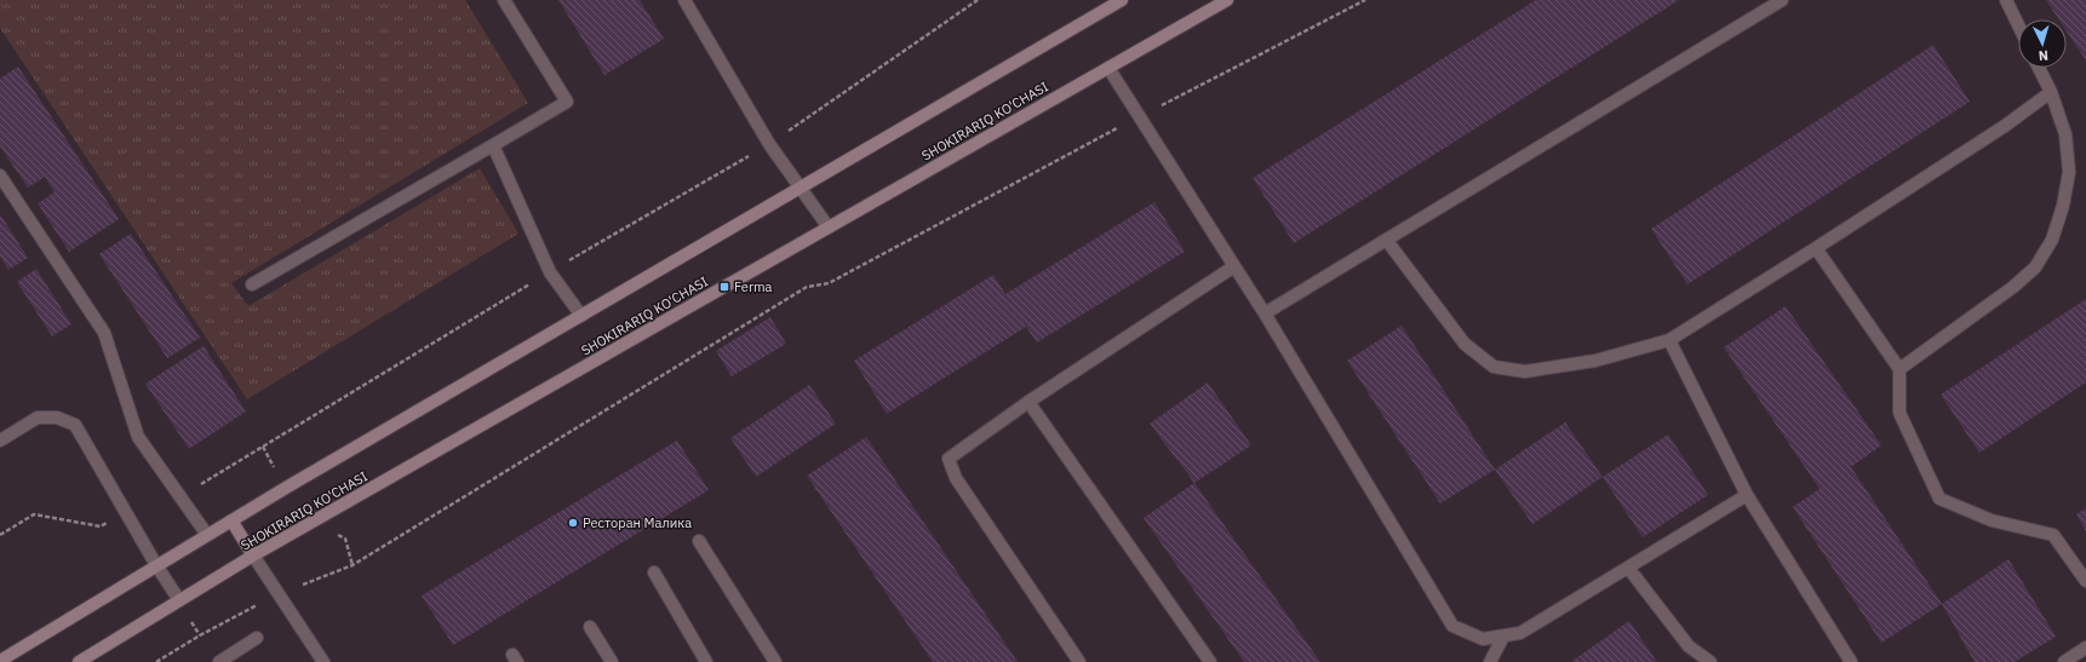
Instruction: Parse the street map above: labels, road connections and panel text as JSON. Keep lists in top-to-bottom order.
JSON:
{
  "streets": {
    "main road": ["SHOKIRARIQ KO'CHASI"]
  },
  "places": {
    "transit": ["Ferma"],
    "other": ["Ресторан Малика"]
  },
  "north": "bottom"
}
